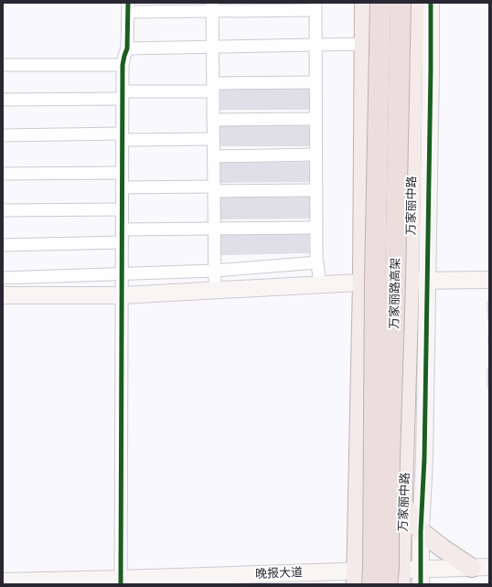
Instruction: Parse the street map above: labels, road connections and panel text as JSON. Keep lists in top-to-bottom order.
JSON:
{
  "streets": {
    "highway": ["万家丽路高架"],
    "main road": ["万家丽中路"],
    "street": ["晚报大道"]
  },
  "crossings": [
    ["万家丽中路", "晚报大道"]
  ]
}
